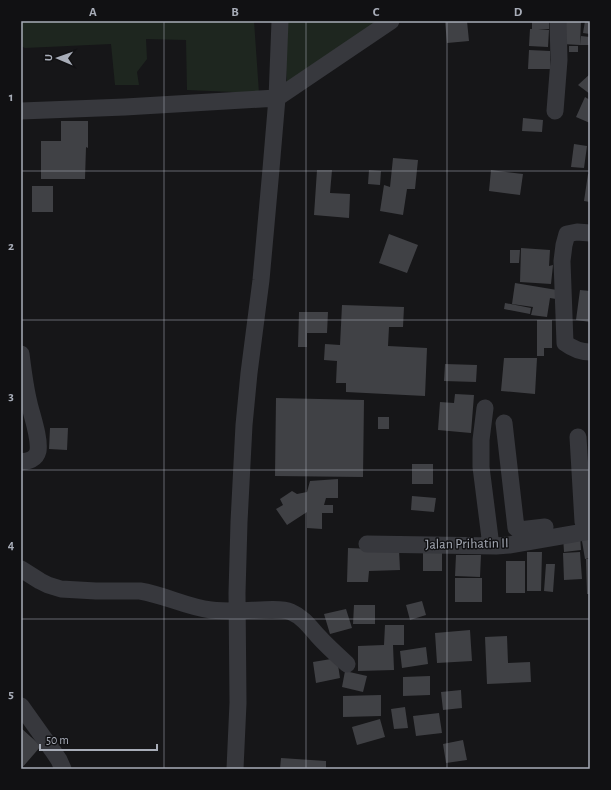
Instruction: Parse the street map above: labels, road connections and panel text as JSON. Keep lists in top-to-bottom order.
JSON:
{
  "streets": {
    "street": ["Jalan Prihatin II"]
  },
  "scale_bar": "50 m",
  "north": "left",
  "grid": {
    "columns": [
      "A",
      "B",
      "C",
      "D"
    ],
    "rows": [
      "1",
      "2",
      "3",
      "4",
      "5"
    ]
  }
}
